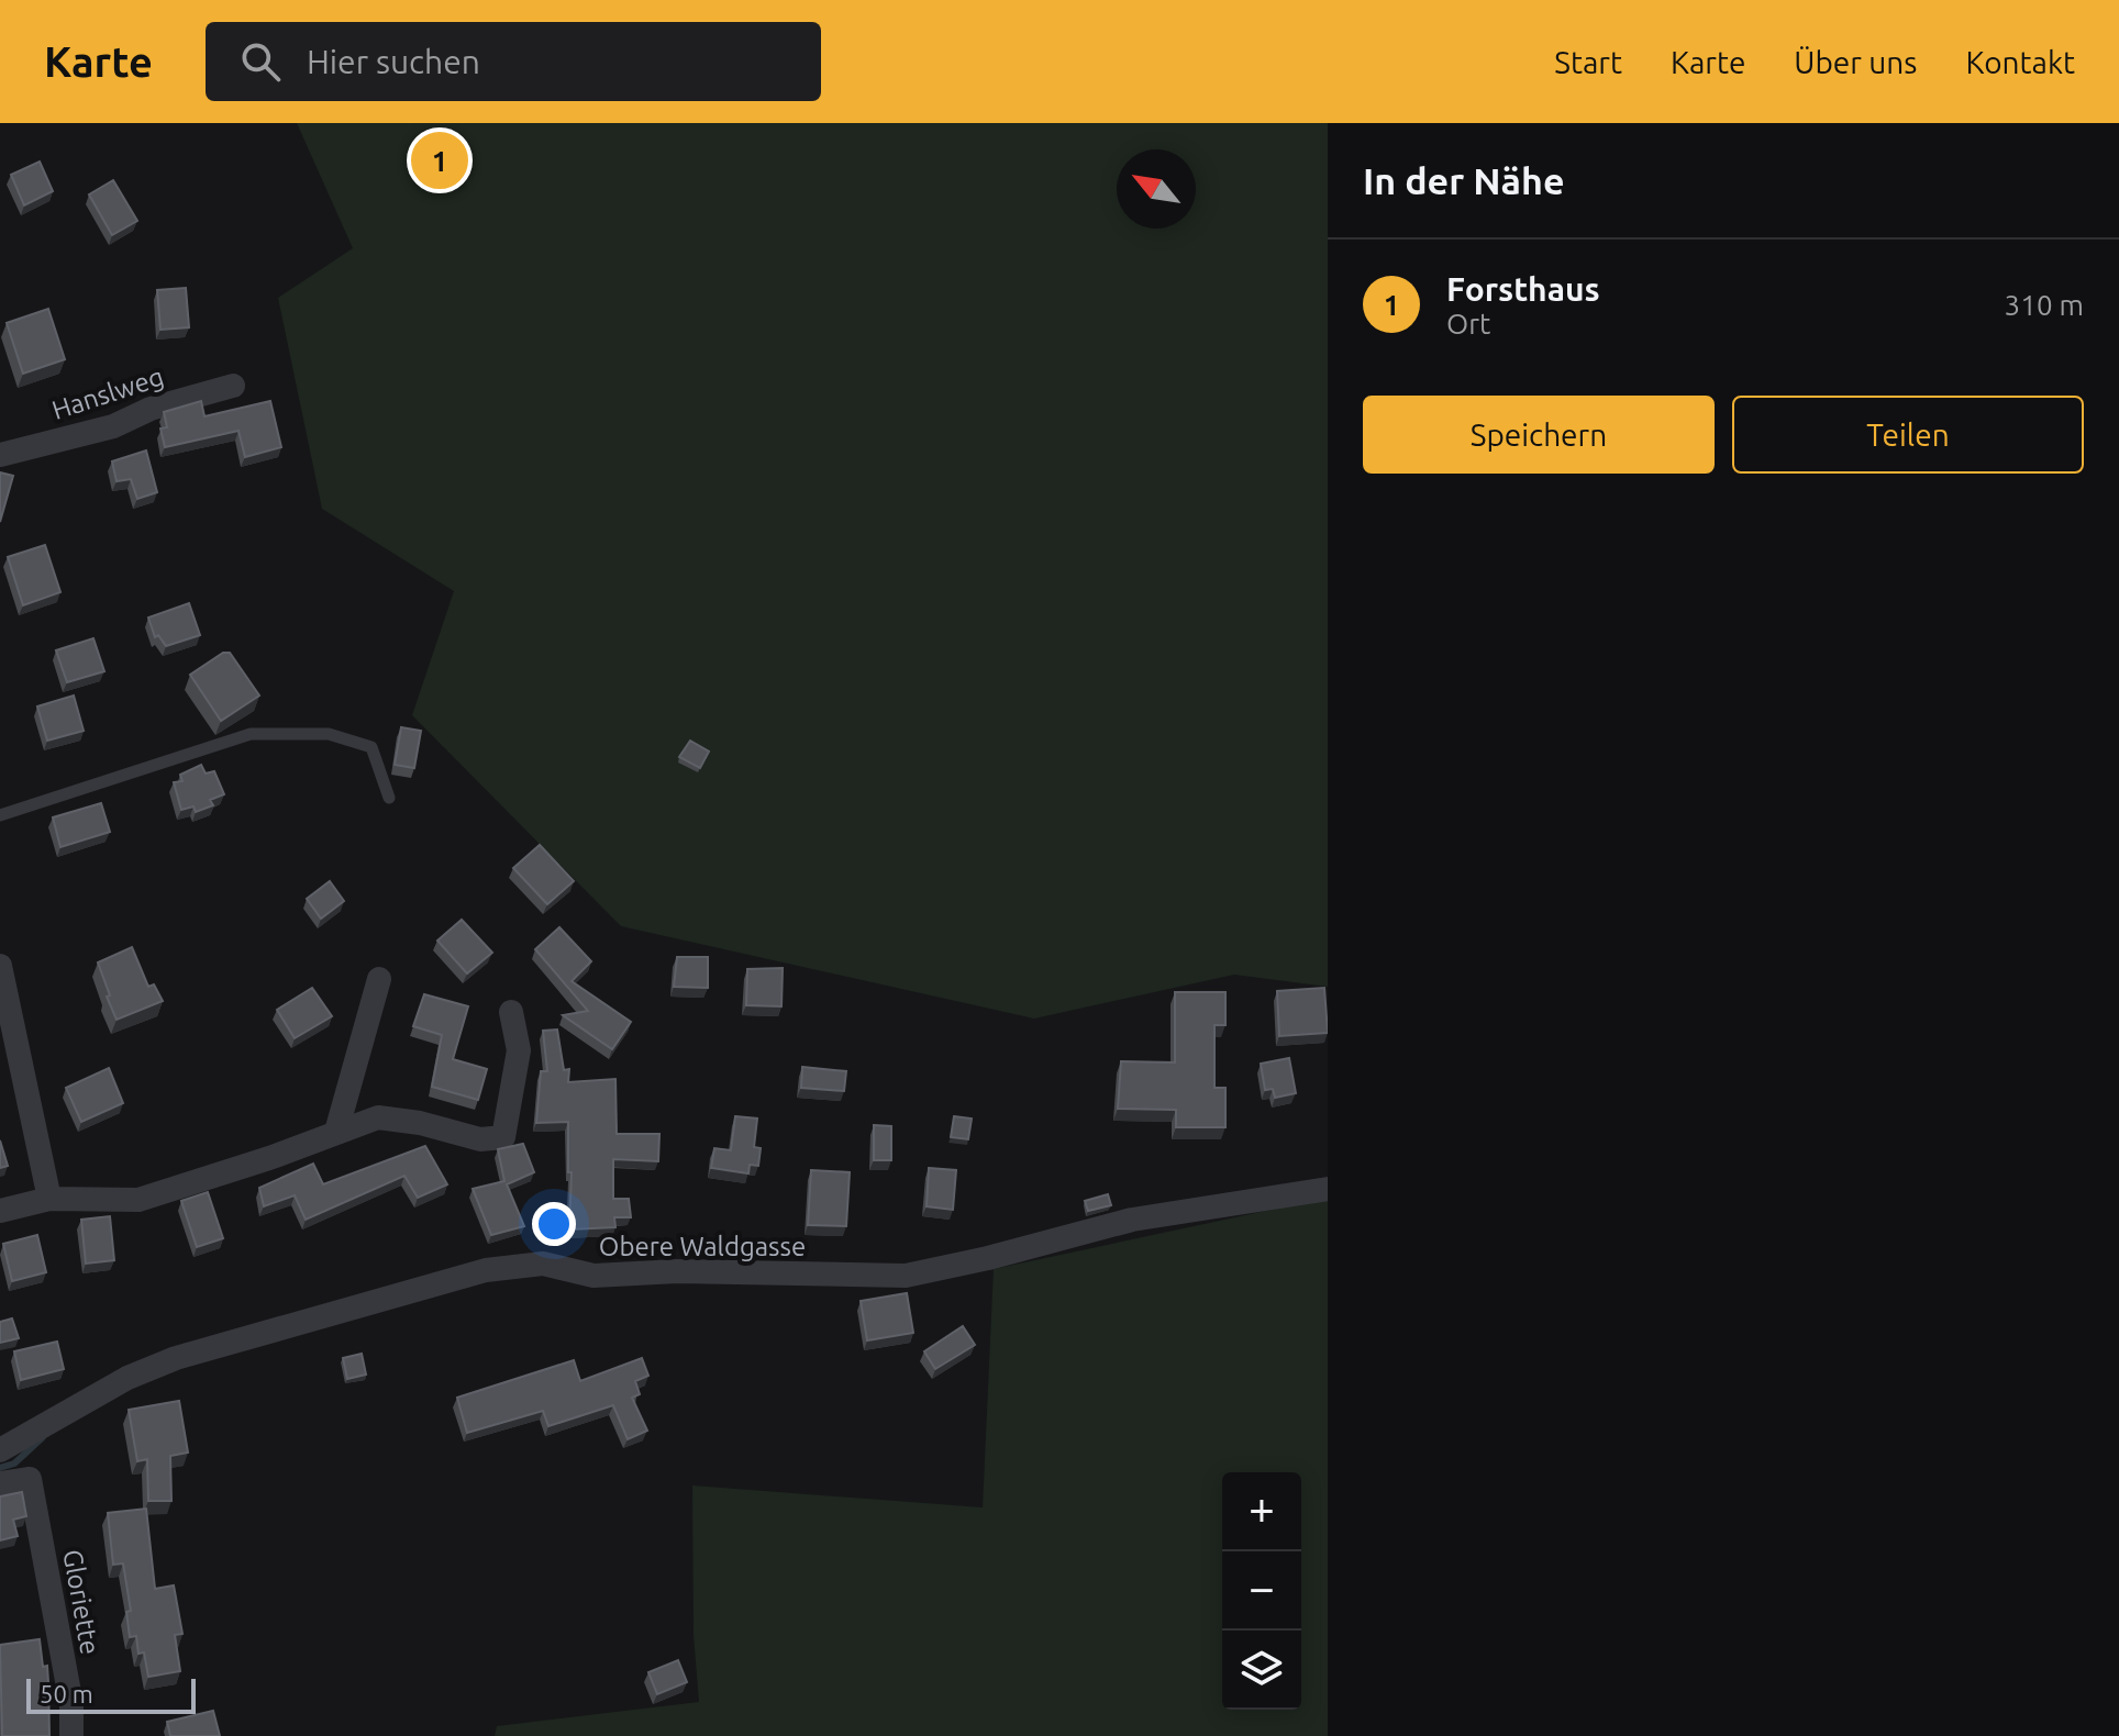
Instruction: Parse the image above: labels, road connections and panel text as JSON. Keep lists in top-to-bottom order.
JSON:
{
  "streets": {
    "street": ["Hanslweg", "Obere Waldgasse", "Gloriette"]
  },
  "scale_bar": "50 m",
  "north": "top left",
  "page": {
    "header": "Karte",
    "search": "Hier suchen",
    "nav": [
      "Start",
      "Karte",
      "Über uns",
      "Kontakt"
    ],
    "heading": "In der Nähe",
    "pins": "1",
    "list": [
      {
        "mark": "1",
        "name": "Forsthaus",
        "note": "Ort",
        "value": "310 m"
      }
    ],
    "buttons": ["Speichern", "Teilen"],
    "map_buttons": ["+", "−"],
    "scale": "50 m"
  }
}
